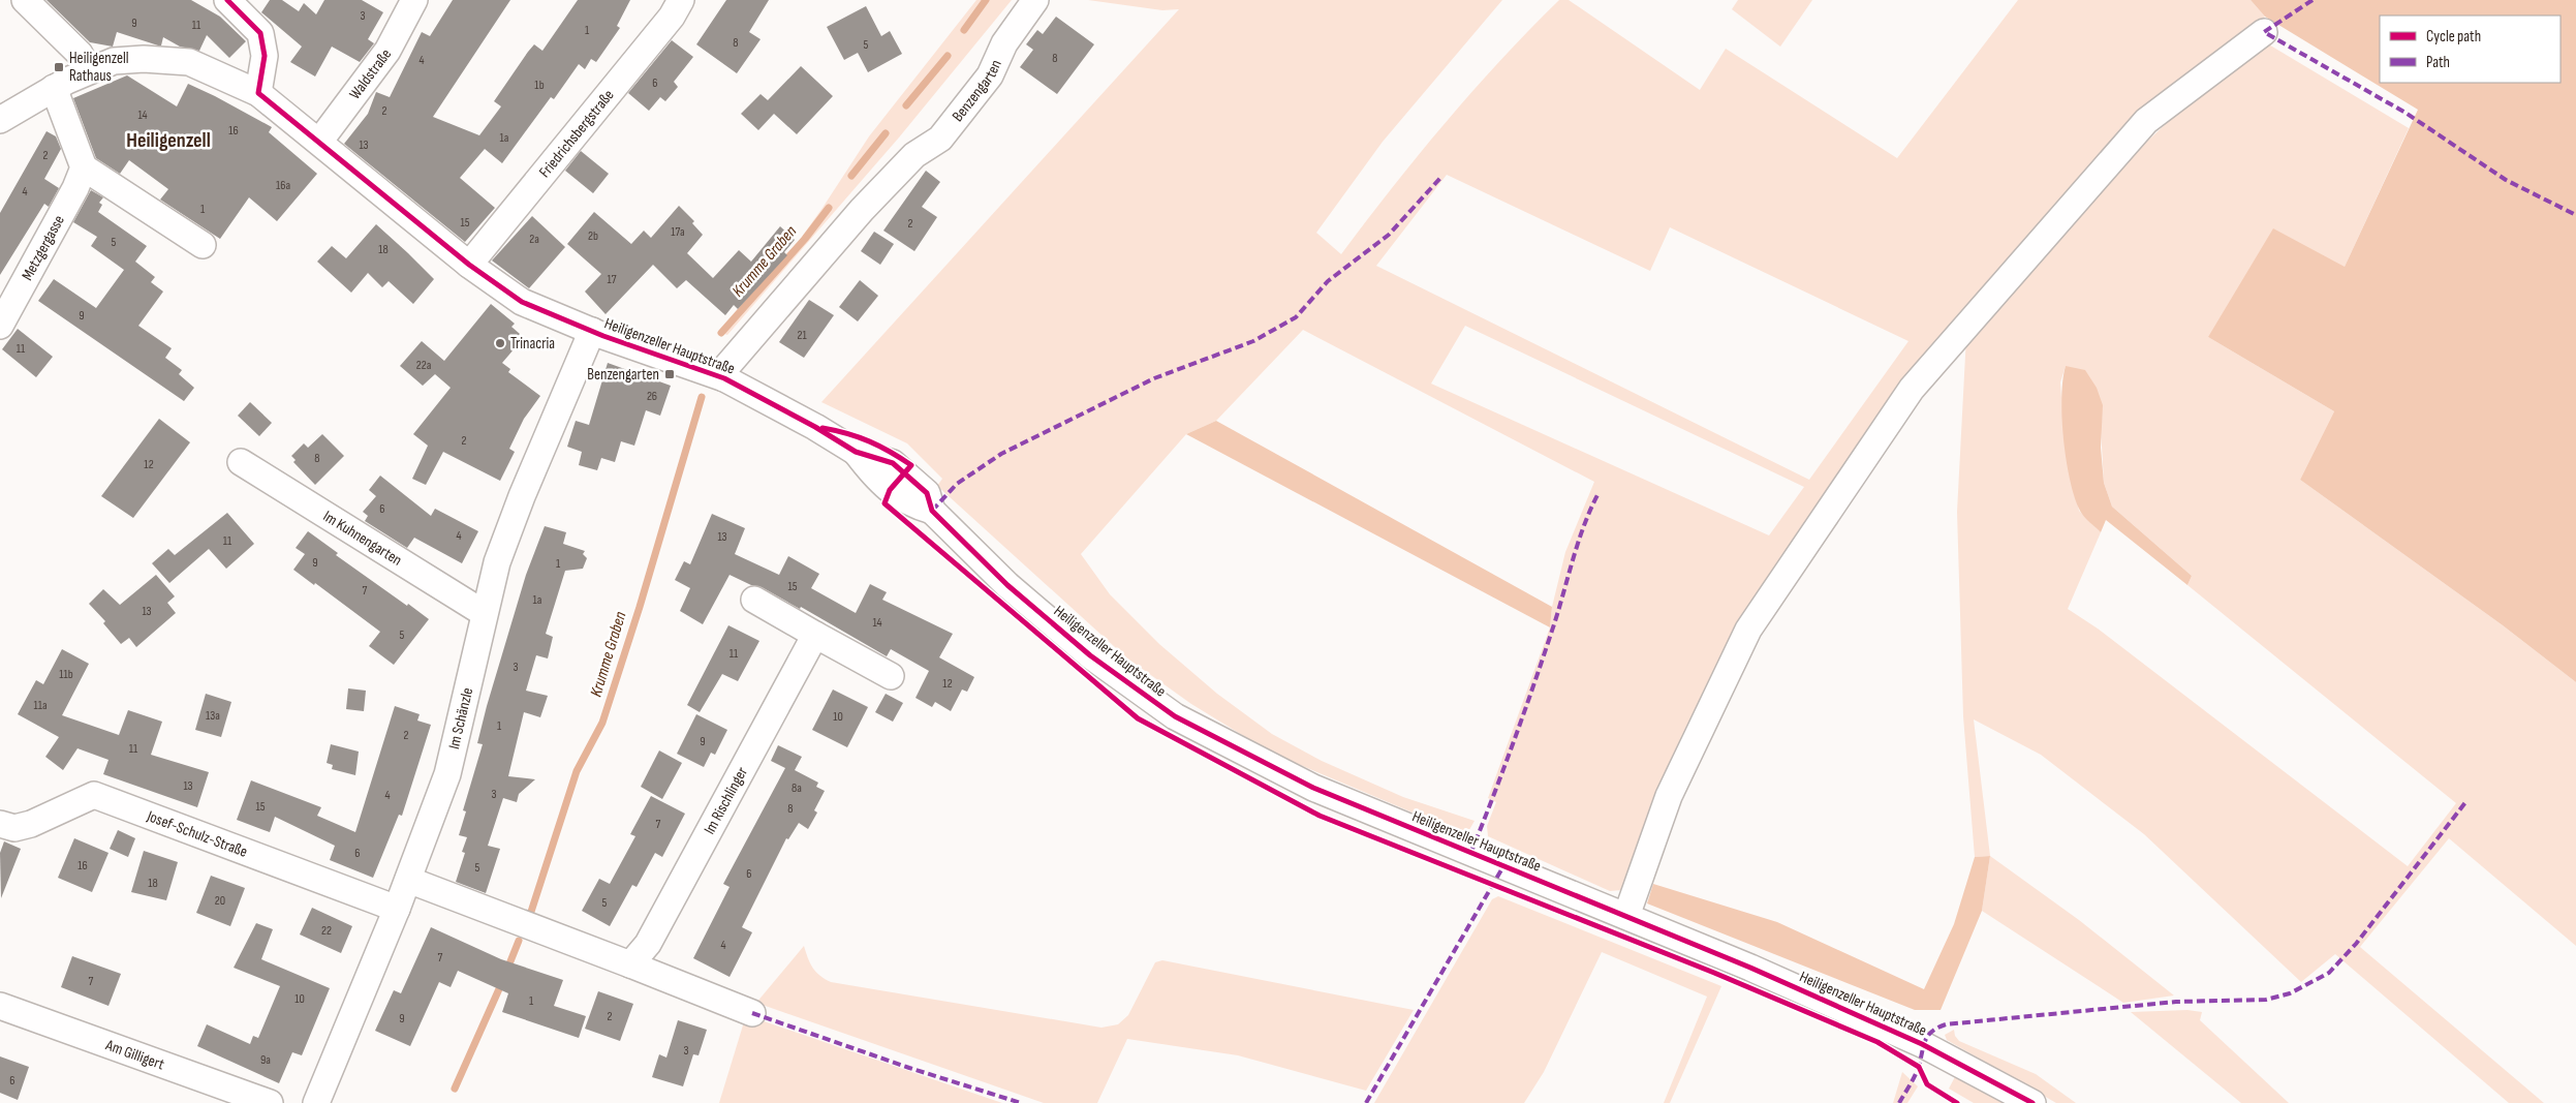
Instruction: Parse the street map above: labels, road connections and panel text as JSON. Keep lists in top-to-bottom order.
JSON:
{
  "streets": {
    "street": [
      "Waldstraße",
      "Benzengarten",
      "Friedrichsbergstraße",
      "Metzgergasse",
      "Heiligenzeller Hauptstraße",
      "Im Kuhnengarten",
      "Im Schänzle",
      "Im Rischlinger",
      "Josef-Schulz-Straße",
      "Am Gilligert"
    ]
  },
  "crossings": [
    ["Waldstraße", "Heiligenzeller Hauptstraße"],
    ["Benzengarten", "Heiligenzeller Hauptstraße"],
    ["Friedrichsbergstraße", "Heiligenzeller Hauptstraße"],
    ["Heiligenzeller Hauptstraße", "Im Schänzle"],
    ["Im Kuhnengarten", "Im Schänzle"],
    ["Im Schänzle", "Josef-Schulz-Straße"]
  ],
  "districts": ["Heiligenzell"],
  "water": ["Krumme Graben"],
  "places": {
    "transit": ["Heiligenzell Rathaus", "Benzengarten"],
    "other": ["Trinacria"]
  },
  "house_numbers": [
    "3",
    "9",
    "11",
    "1",
    "8",
    "5",
    "8",
    "4",
    "6",
    "1b",
    "2",
    "14",
    "16",
    "1a",
    "13",
    "2",
    "16a",
    "4",
    "1",
    "15",
    "2",
    "17a",
    "2b",
    "2a",
    "5",
    "18",
    "17",
    "9",
    "21",
    "11",
    "22a",
    "26",
    "2",
    "8",
    "12",
    "6",
    "4",
    "13",
    "11",
    "9",
    "1",
    "15",
    "7",
    "1a",
    "13",
    "14",
    "5",
    "11",
    "3",
    "11b",
    "12",
    "11a",
    "13a",
    "10",
    "1",
    "2",
    "9",
    "11",
    "13",
    "8a",
    "3",
    "4",
    "15",
    "8",
    "7",
    "6",
    "16",
    "5",
    "6",
    "18",
    "20",
    "5",
    "22",
    "4",
    "7",
    "7",
    "10",
    "1",
    "2",
    "9",
    "3",
    "9a",
    "6"
  ],
  "legend": ["Cycle path", "Path"]
}
